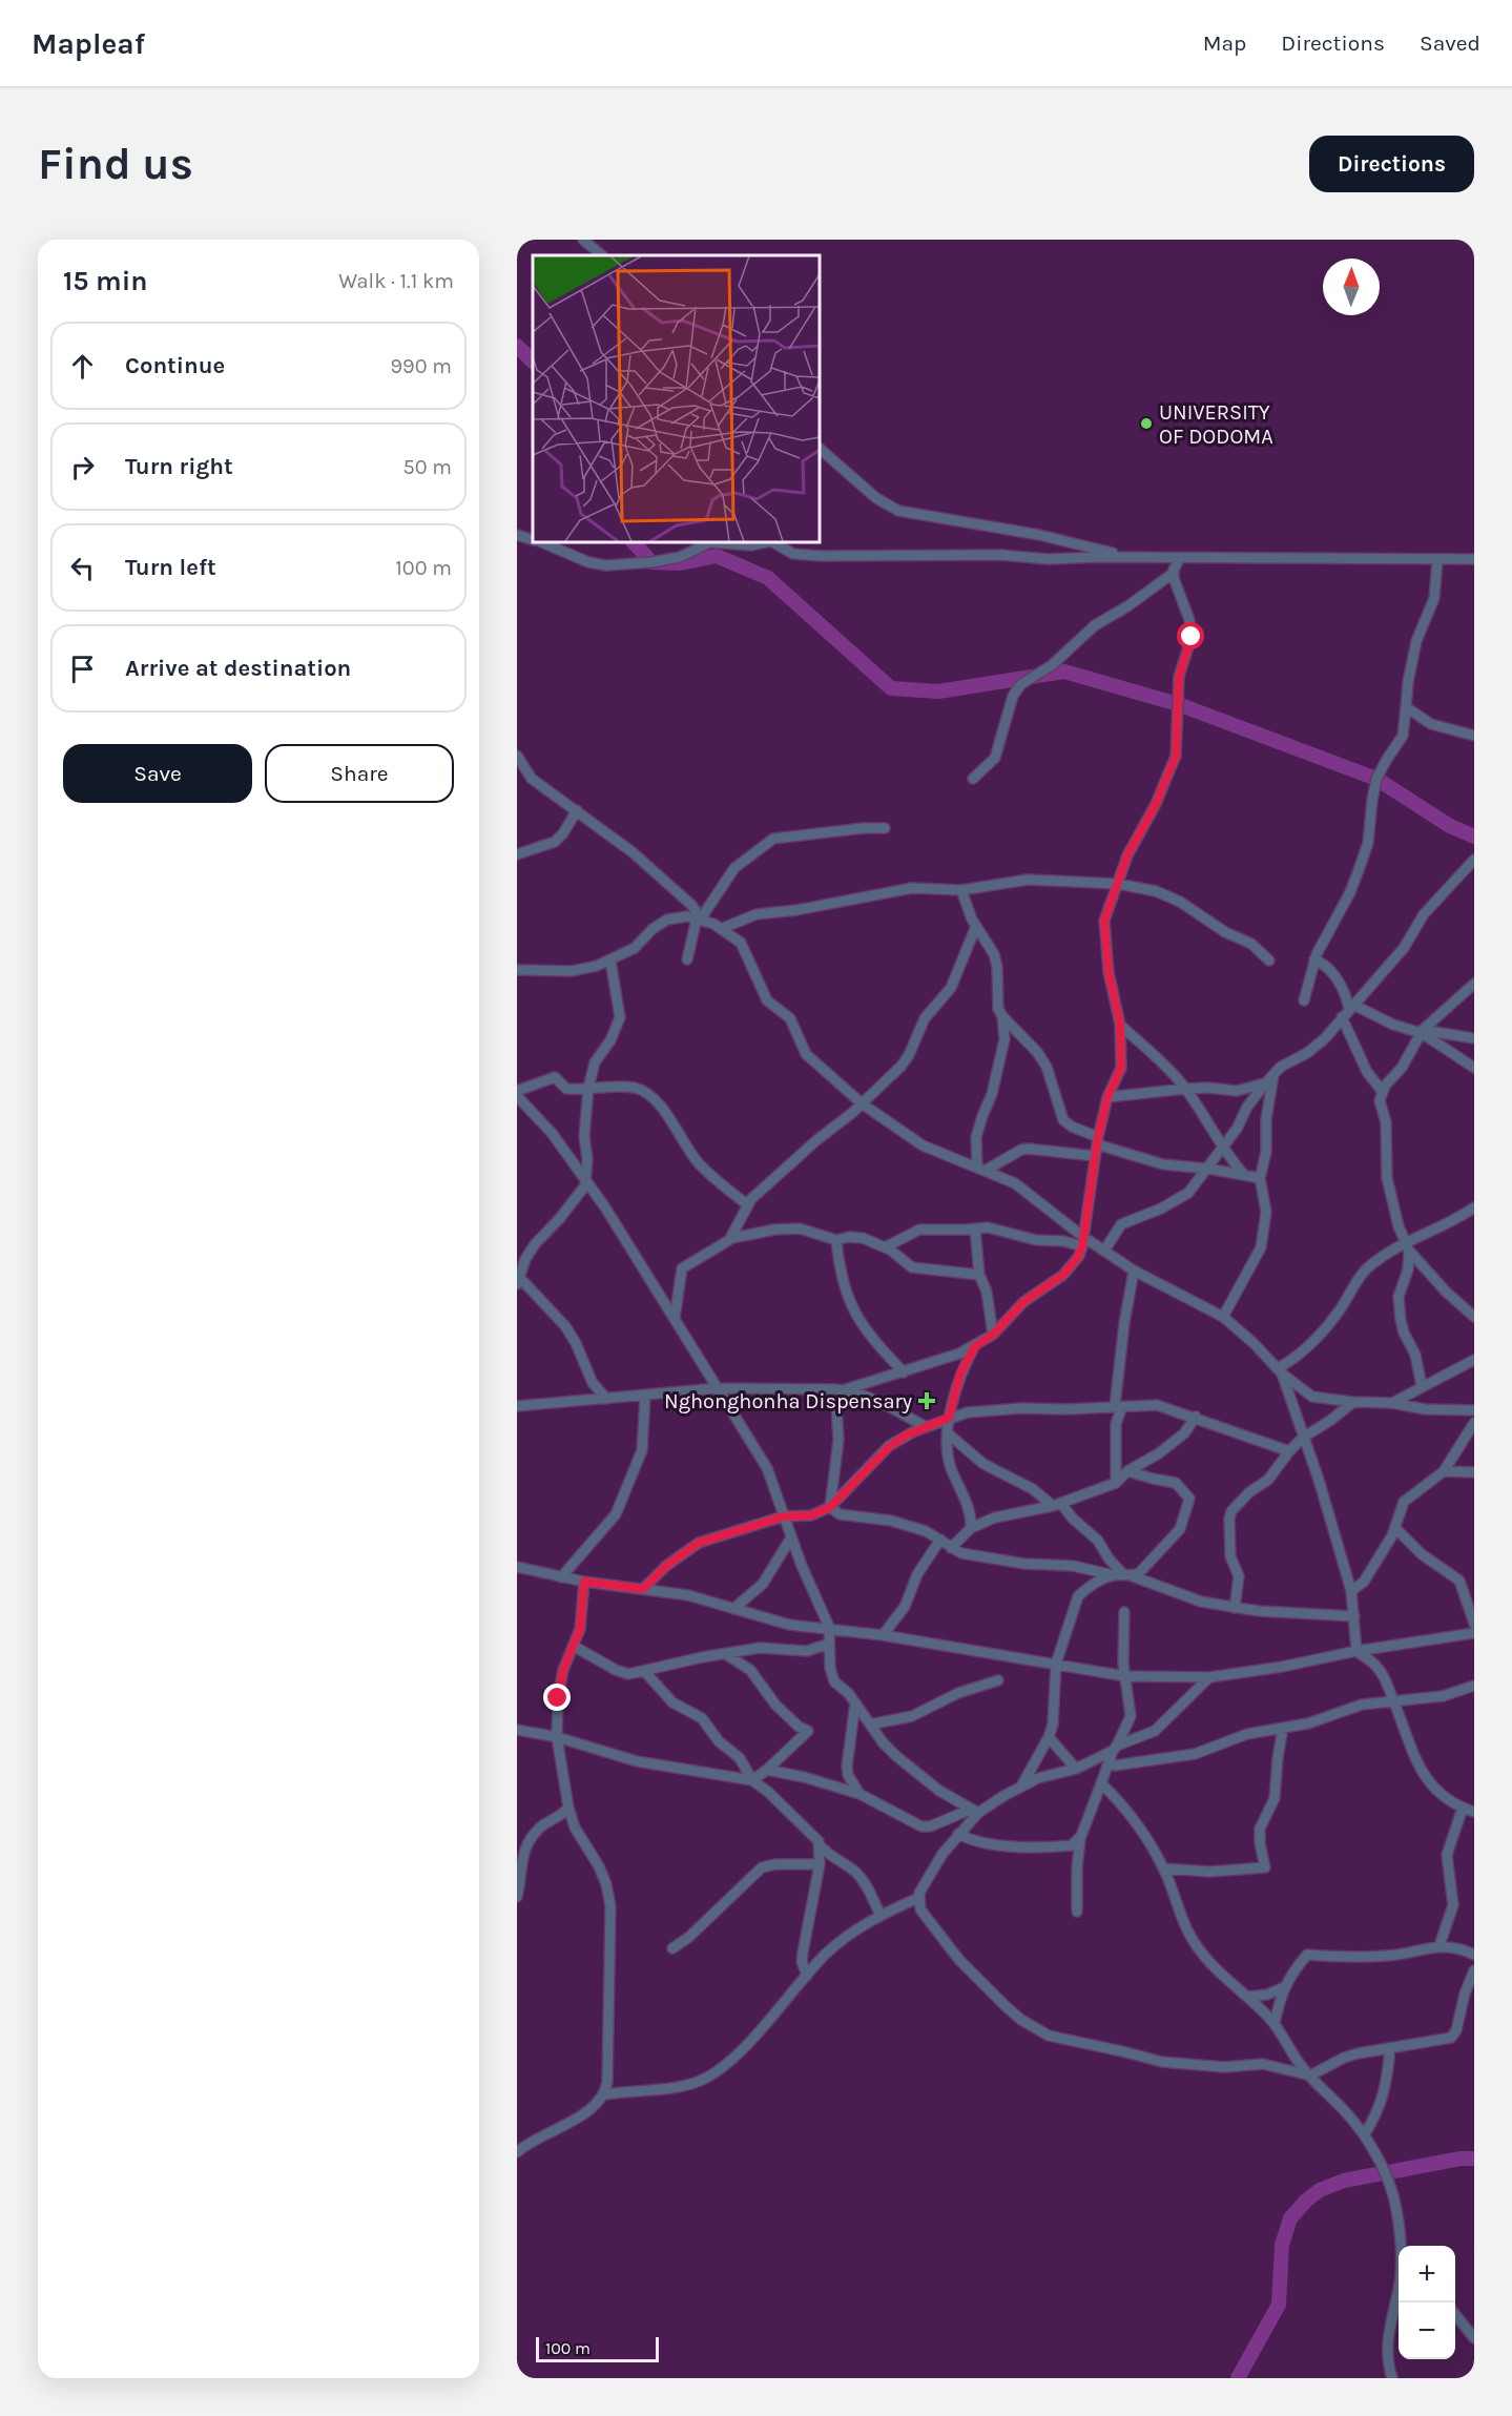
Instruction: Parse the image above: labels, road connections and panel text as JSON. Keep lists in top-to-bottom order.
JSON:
{
  "places": {
    "other": ["UNIVERSITY OF DODOMA"],
    "health": ["Nghonghonha Dispensary"]
  },
  "scale_bar": "100 m",
  "north": "top",
  "page": {
    "header": "Mapleaf",
    "nav": ["Map", "Directions", "Saved"],
    "buttons": [
      "Directions",
      ["Save", "Share"]
    ],
    "title": "Find us",
    "heading": ["15 min", "Walk · 1.1 km"],
    "list": [
      ["Continue", "990 m"],
      ["Turn right", "50 m"],
      ["Turn left", "100 m"],
      "Arrive at destination"
    ],
    "map_buttons": ["+", "−"],
    "scale": "100 m"
  }
}
